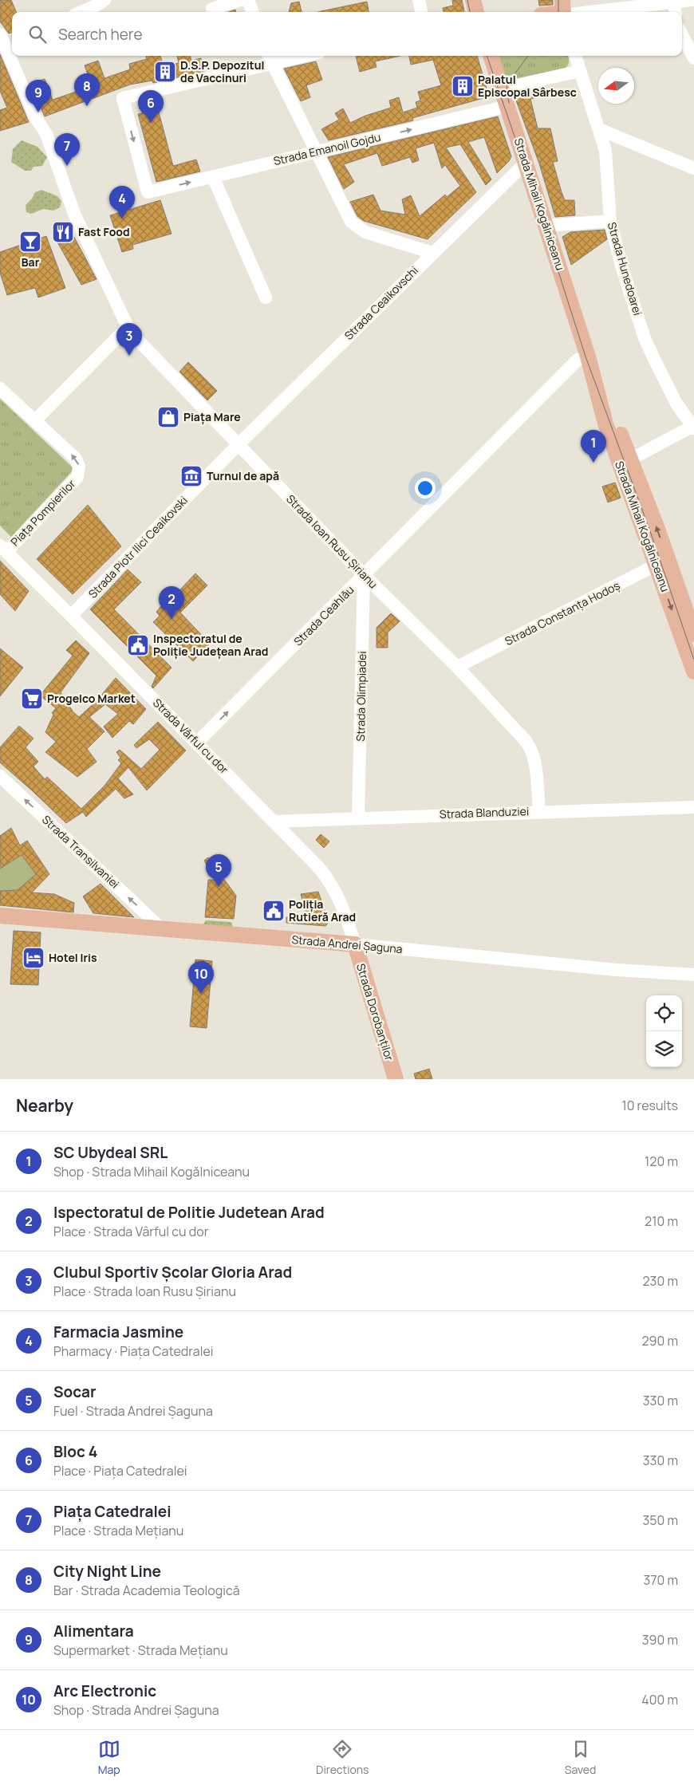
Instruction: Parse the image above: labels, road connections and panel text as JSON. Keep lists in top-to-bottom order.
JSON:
{
  "streets": {
    "main road": ["Strada Mihail Kogălniceanu", "Strada Andrei Șaguna", "Strada Dorobanților"],
    "street": [
      "Strada Emanoil Gojdu",
      "Strada Hunedoarei",
      "Strada Ceaikovschi",
      "Piața Pompierilor",
      "Strada Ioan Rusu Șirianu",
      "Strada Piotr Ilici Ceaikovski",
      "Strada Constanța Hodoș",
      "Strada Ceahlău",
      "Strada Olimpiadei",
      "Strada Vârful cu dor",
      "Strada Blanduziei",
      "Strada Transilvaniei"
    ]
  },
  "crossings": [
    ["Strada Emanoil Gojdu", "Strada Mihail Kogălniceanu"],
    ["Strada Mihail Kogălniceanu", "Strada Ceaikovschi"],
    ["Strada Mihail Kogălniceanu", "Strada Constanța Hodoș"],
    ["Strada Mihail Kogălniceanu", "Strada Ceahlău"],
    ["Strada Ceaikovschi", "Strada Ioan Rusu Șirianu"],
    ["Strada Ceaikovschi", "Strada Piotr Ilici Ceaikovski"],
    ["Piața Pompierilor", "Strada Vârful cu dor"],
    ["Strada Ioan Rusu Șirianu", "Strada Piotr Ilici Ceaikovski"],
    ["Strada Ioan Rusu Șirianu", "Strada Constanța Hodoș"],
    ["Strada Ioan Rusu Șirianu", "Strada Ceahlău"],
    ["Strada Ioan Rusu Șirianu", "Strada Olimpiadei"],
    ["Strada Ioan Rusu Șirianu", "Strada Blanduziei"],
    ["Strada Piotr Ilici Ceaikovski", "Strada Vârful cu dor"],
    ["Strada Ceahlău", "Strada Olimpiadei"],
    ["Strada Ceahlău", "Strada Vârful cu dor"],
    ["Strada Olimpiadei", "Strada Blanduziei"],
    ["Strada Vârful cu dor", "Strada Blanduziei"],
    ["Strada Vârful cu dor", "Strada Andrei Șaguna"],
    ["Strada Vârful cu dor", "Strada Dorobanților"],
    ["Strada Transilvaniei", "Strada Andrei Șaguna"],
    ["Strada Andrei Șaguna", "Strada Dorobanților"]
  ],
  "one_way": ["Strada Ceahlău", "Strada Transilvaniei"],
  "places": {
    "building": ["D.S.P. Depozitul de Vaccinuri", "Palatul Episcopal Sârbesc"],
    "restaurant": ["Fast Food"],
    "bar": ["Bar"],
    "shop": ["Piața Mare"],
    "museum": ["Turnul de apă"],
    "public building": ["Inspectoratul de Poliție Județean Arad", "Poliția Rutieră Arad"],
    "supermarket": ["Progelco Market"],
    "hotel": ["Hotel Iris"]
  },
  "north": "left",
  "page": {
    "search": "Search here",
    "pins": [
      "8",
      "9",
      "6",
      "7",
      "4",
      "3",
      "1",
      "2",
      "5",
      "10"
    ],
    "heading": ["Nearby", "10 results"],
    "list": [
      {
        "mark": "1",
        "name": "SC Ubydeal SRL",
        "note": "Shop · Strada Mihail Kogălniceanu",
        "value": "120 m"
      },
      {
        "mark": "2",
        "name": "Ispectoratul de Politie Judetean Arad",
        "note": "Place · Strada Vârful cu dor",
        "value": "210 m"
      },
      {
        "mark": "3",
        "name": "Clubul Sportiv Școlar Gloria Arad",
        "note": "Place · Strada Ioan Rusu Șirianu",
        "value": "230 m"
      },
      {
        "mark": "4",
        "name": "Farmacia Jasmine",
        "note": "Pharmacy · Piața Catedralei",
        "value": "290 m"
      },
      {
        "mark": "5",
        "name": "Socar",
        "note": "Fuel · Strada Andrei Șaguna",
        "value": "330 m"
      },
      {
        "mark": "6",
        "name": "Bloc 4",
        "note": "Place · Piața Catedralei",
        "value": "330 m"
      },
      {
        "mark": "7",
        "name": "Piața Catedralei",
        "note": "Place · Strada Mețianu",
        "value": "350 m"
      },
      {
        "mark": "8",
        "name": "City Night Line",
        "note": "Bar · Strada Academia Teologică",
        "value": "370 m"
      },
      {
        "mark": "9",
        "name": "Alimentara",
        "note": "Supermarket · Strada Mețianu",
        "value": "390 m"
      },
      {
        "mark": "10",
        "name": "Arc Electronic",
        "note": "Shop · Strada Andrei Șaguna",
        "value": "400 m"
      }
    ],
    "nav": ["Map", "Directions", "Saved"]
  }
}
